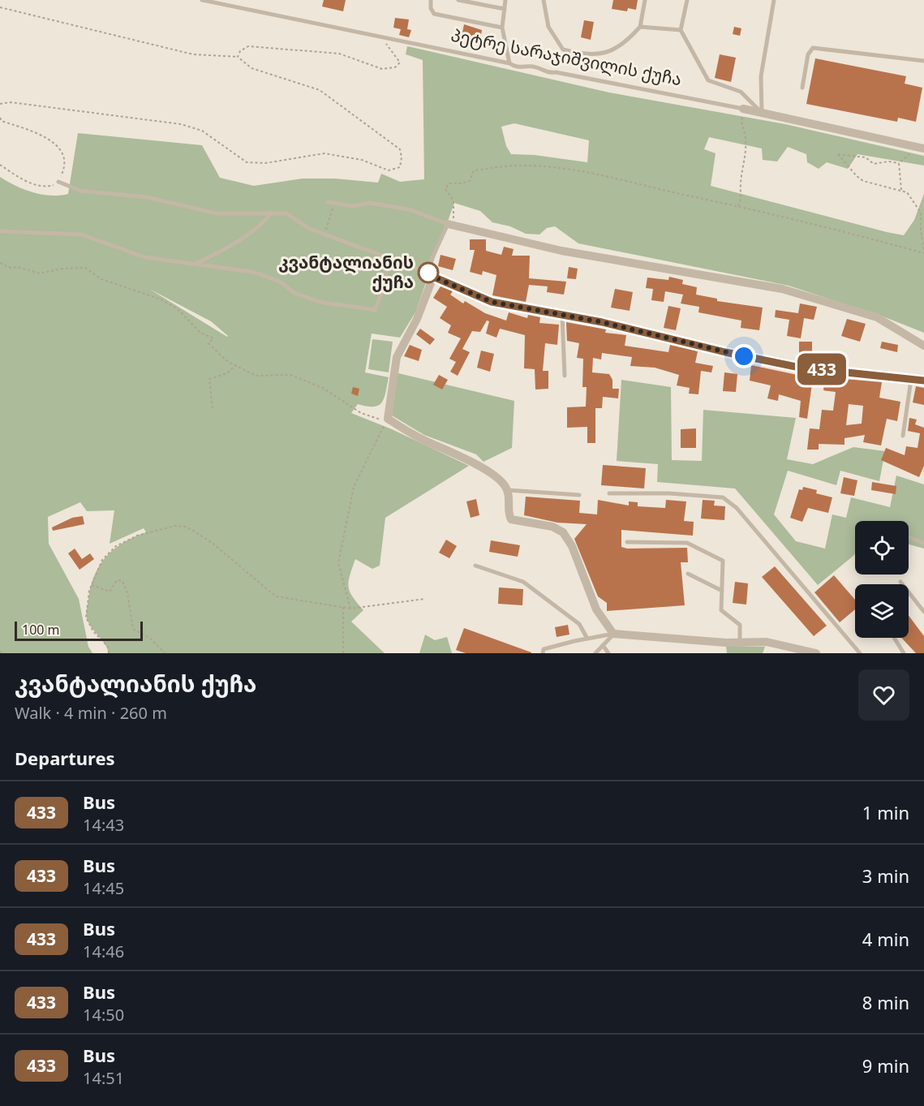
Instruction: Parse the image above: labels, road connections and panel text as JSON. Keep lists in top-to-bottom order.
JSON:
{
  "streets": {
    "street": ["პეტრე სარაჯიშვილის ქუჩა"]
  },
  "places": ["კვანტალიანის ქუჩა"],
  "lines": ["bus line 433"],
  "scale_bar": "100 m",
  "page": {
    "on_map": "433",
    "scale": "100 m",
    "heading": [
      ["კვანტალიანის ქუჩა", "Walk · 4 min · 260 m"],
      "Departures"
    ],
    "list": [
      {
        "mark": "433",
        "name": "Bus",
        "note": "14:43",
        "value": "1 min"
      },
      {
        "mark": "433",
        "name": "Bus",
        "note": "14:45",
        "value": "3 min"
      },
      {
        "mark": "433",
        "name": "Bus",
        "note": "14:46",
        "value": "4 min"
      },
      {
        "mark": "433",
        "name": "Bus",
        "note": "14:50",
        "value": "8 min"
      },
      {
        "mark": "433",
        "name": "Bus",
        "note": "14:51",
        "value": "9 min"
      }
    ]
  }
}
